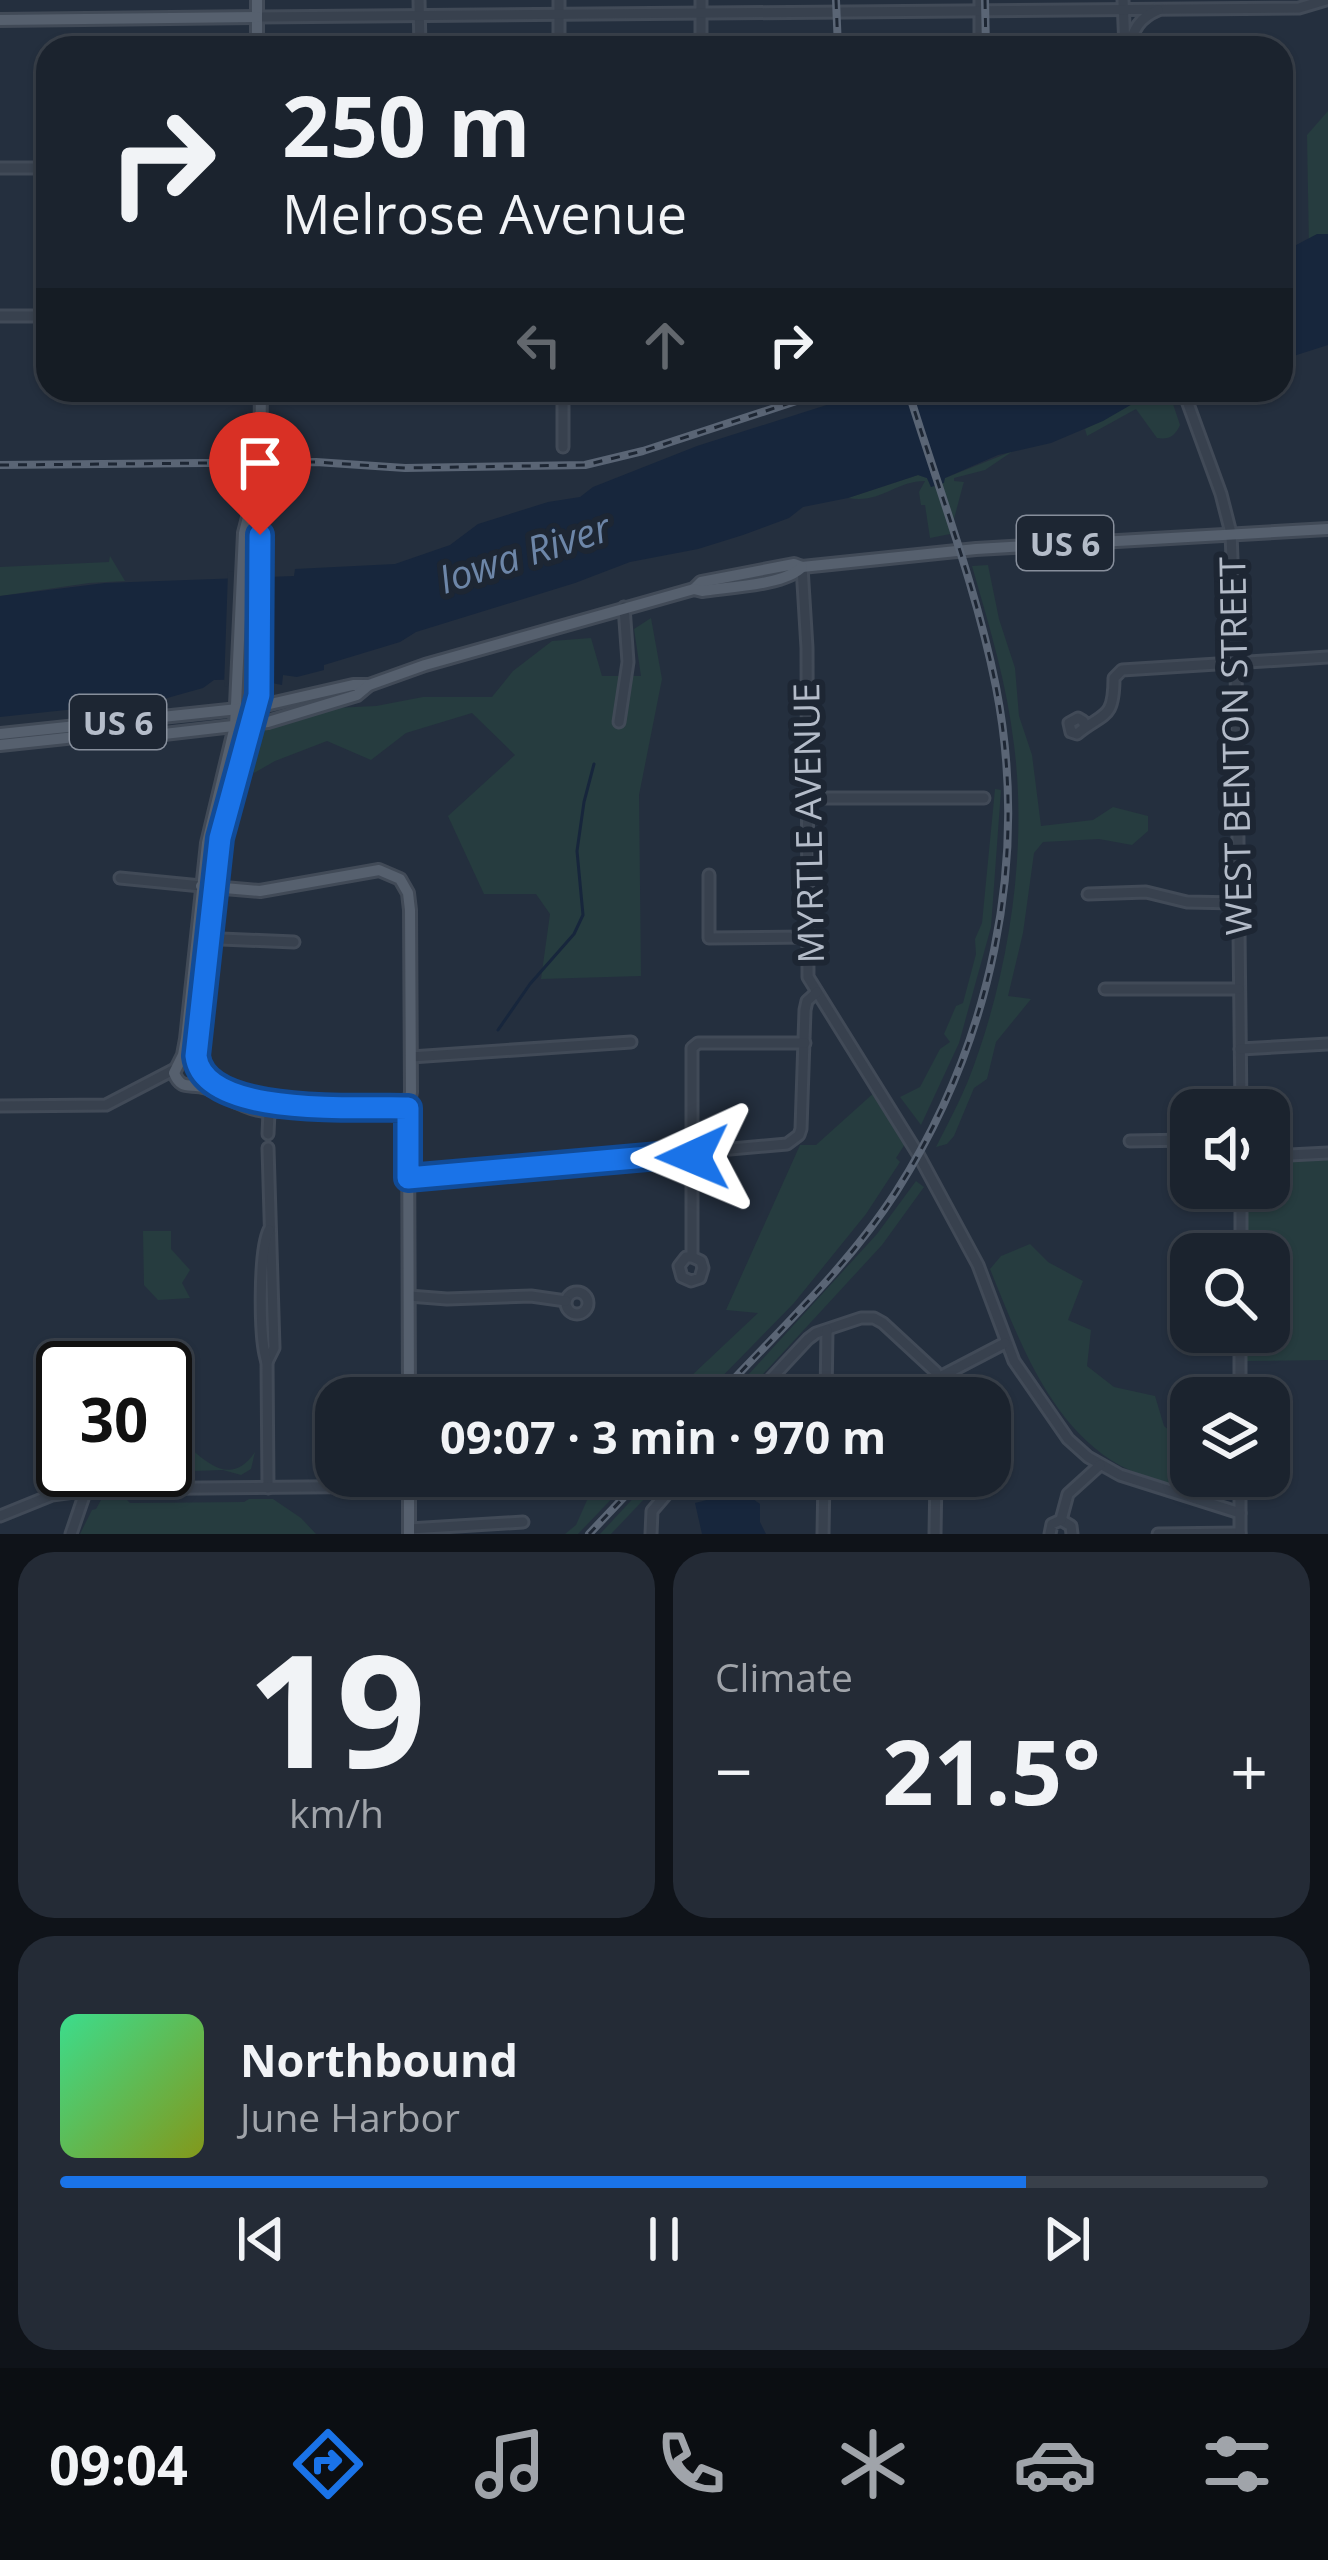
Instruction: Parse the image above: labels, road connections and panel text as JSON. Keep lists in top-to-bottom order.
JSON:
{
  "streets": {
    "main road": ["US 6"],
    "street": ["WEST BENTON STREET", "MYRTLE AVENUE"]
  },
  "crossings": [
    ["US 6", "WEST BENTON STREET"],
    ["US 6", "MYRTLE AVENUE"]
  ],
  "water": ["Iowa River"],
  "page": {
    "turn": ["250 m", "Melrose Avenue"],
    "limit": "30",
    "trip": "09:07 · 3 min · 970 m",
    "tile": [
      ["19", "km/h"],
      "Climate"
    ],
    "heat": ["−", "21.5°", "+"],
    "song": ["Northbound", "June Harbor"],
    "tabs": "09:04"
  }
}
